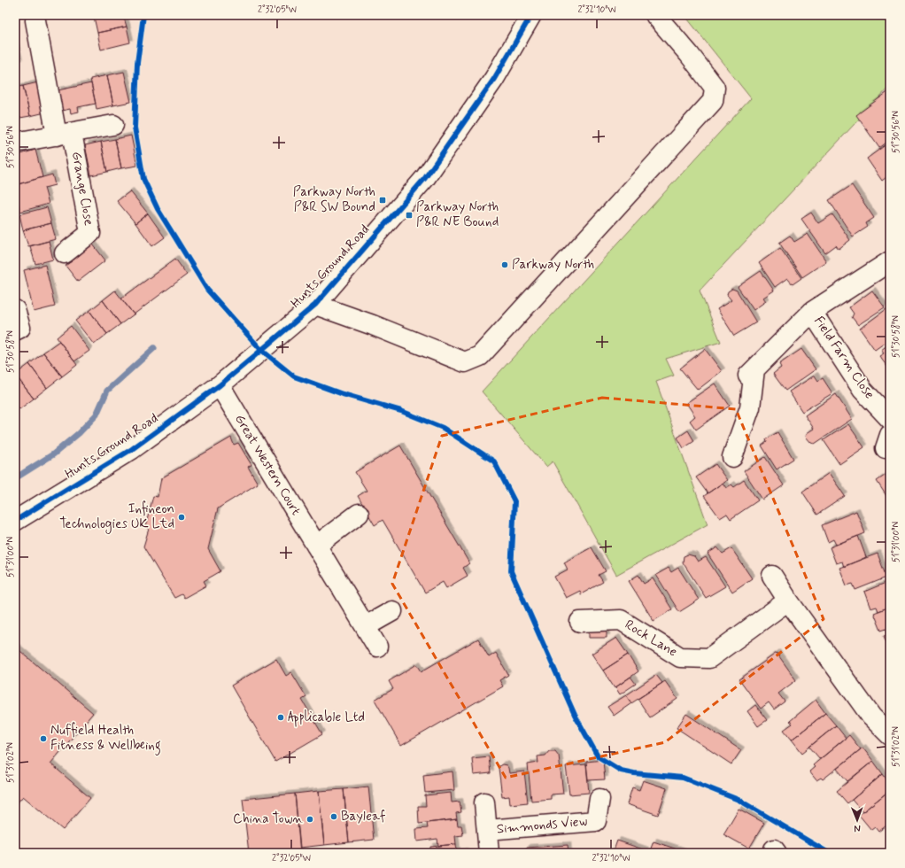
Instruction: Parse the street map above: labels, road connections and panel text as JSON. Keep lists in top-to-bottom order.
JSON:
{
  "streets": {
    "street": [
      "Grange Close",
      "Hunts Ground Road",
      "Field Farm Close",
      "Great Western Court",
      "Rock Lane",
      "Simmonds View"
    ]
  },
  "crossings": [
    ["Hunts Ground Road", "Great Western Court"]
  ],
  "places": {
    "transit": ["Parkway North P&R SW Bound", "Parkway North P&R NE Bound"],
    "other": [
      "Parkway North",
      "Infineon Technologies UK Ltd",
      "Applicable Ltd",
      "Nuffield Health Fitness & Wellbeing",
      "Bayleaf",
      "China Town"
    ]
  },
  "north": "bottom",
  "coordinates": [
    "2°32'05\"W",
    "2°32'10\"W",
    "51°30'56\"N",
    "51°30'58\"N",
    "51°31'00\"N",
    "51°31'02\"N"
  ]
}
